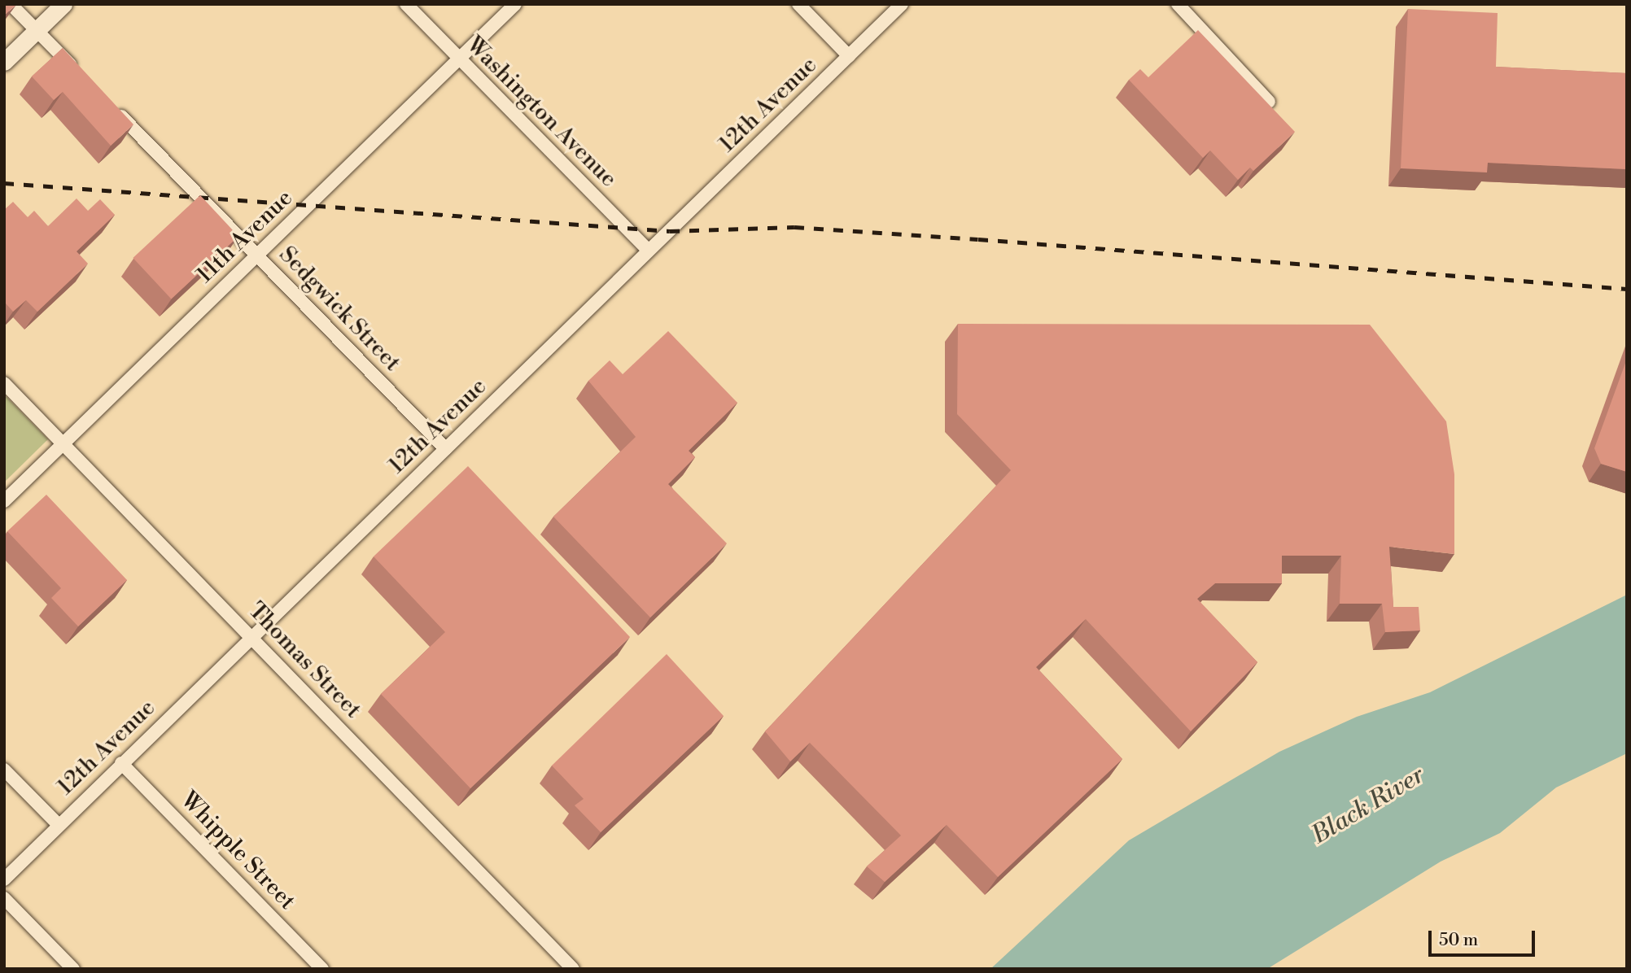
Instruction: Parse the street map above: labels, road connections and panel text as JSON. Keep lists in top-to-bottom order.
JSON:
{
  "streets": {
    "street": [
      "12th Avenue",
      "Washington Avenue",
      "11th Avenue",
      "Sedgwick Street",
      "Thomas Street",
      "Whipple Street"
    ]
  },
  "crossings": [
    ["12th Avenue", "Washington Avenue"],
    ["12th Avenue", "Sedgwick Street"],
    ["12th Avenue", "Thomas Street"],
    ["12th Avenue", "Whipple Street"],
    ["Washington Avenue", "11th Avenue"],
    ["11th Avenue", "Sedgwick Street"],
    ["11th Avenue", "Thomas Street"]
  ],
  "water": ["Black River"],
  "scale_bar": "50 m"
}
